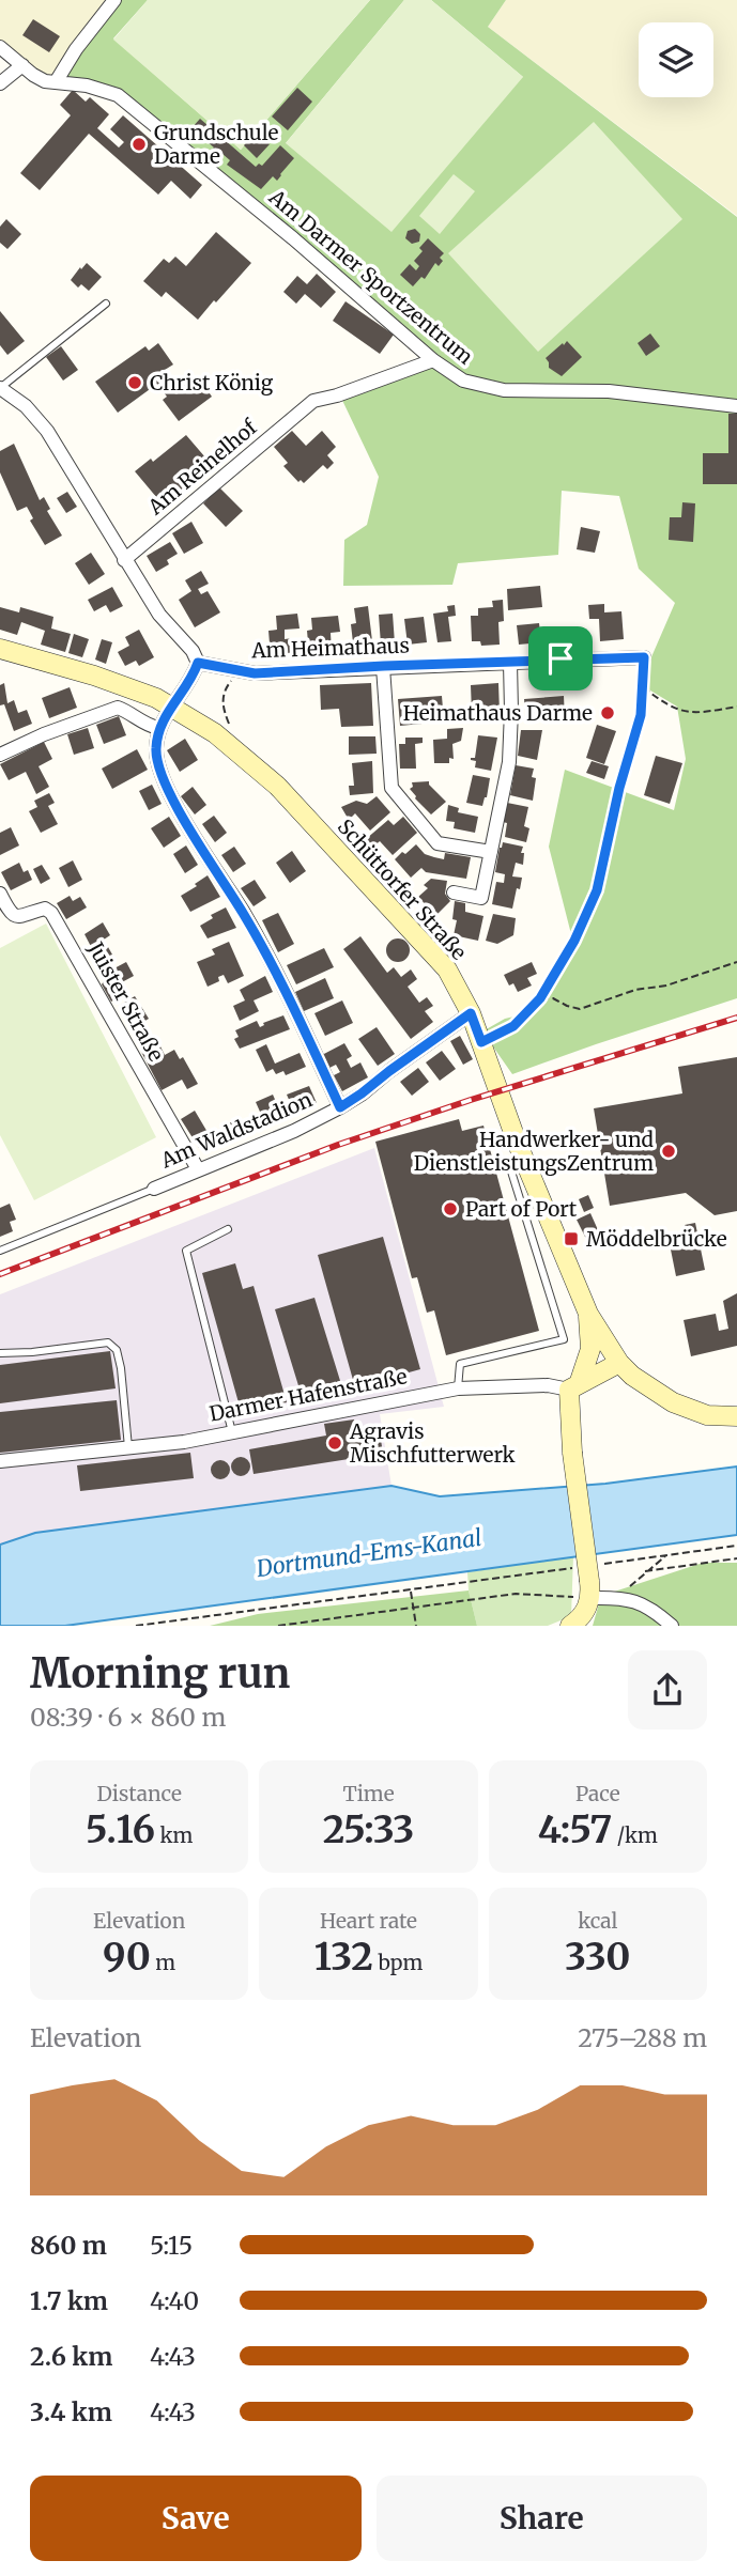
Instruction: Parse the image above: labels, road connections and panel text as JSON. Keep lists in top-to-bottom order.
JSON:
{
  "streets": {
    "main road": ["Schüttorfer Straße"],
    "street": [
      "Am Darmer Sportzentrum",
      "Am Reinelhof",
      "Am Heimathaus",
      "Juister Straße",
      "Am Waldstadion",
      "Darmer Hafenstraße"
    ]
  },
  "crossings": [
    ["Am Darmer Sportzentrum", "Am Reinelhof"],
    ["Schüttorfer Straße", "Am Waldstadion"],
    ["Juister Straße", "Am Waldstadion"]
  ],
  "water": ["Dortmund-Ems-Kanal"],
  "places": {
    "other": [
      "Grundschule Darme",
      "Christ König",
      "Heimathaus Darme",
      "Handwerker- und DienstleistungsZentrum",
      "Part of Port",
      "Agravis Mischfutterwerk"
    ],
    "transit": ["Möddelbrücke"]
  },
  "page": {
    "heading": ["Morning run", "08:39 · 6 × 860 m"],
    "stats": [
      ["Distance", "5.16 km"],
      ["Time", "25:33"],
      ["Pace", "4:57 /km"],
      ["Elevation", "90 m"],
      ["Heart rate", "132 bpm"],
      ["kcal", "330"]
    ],
    "chart": ["Elevation", "275–288 m"],
    "list": [
      {
        "name": "860 m",
        "note": "5:15"
      },
      {
        "name": "1.7 km",
        "note": "4:40"
      },
      {
        "name": "2.6 km",
        "note": "4:43"
      },
      {
        "name": "3.4 km",
        "note": "4:43"
      }
    ],
    "buttons": ["Save", "Share"]
  }
}
